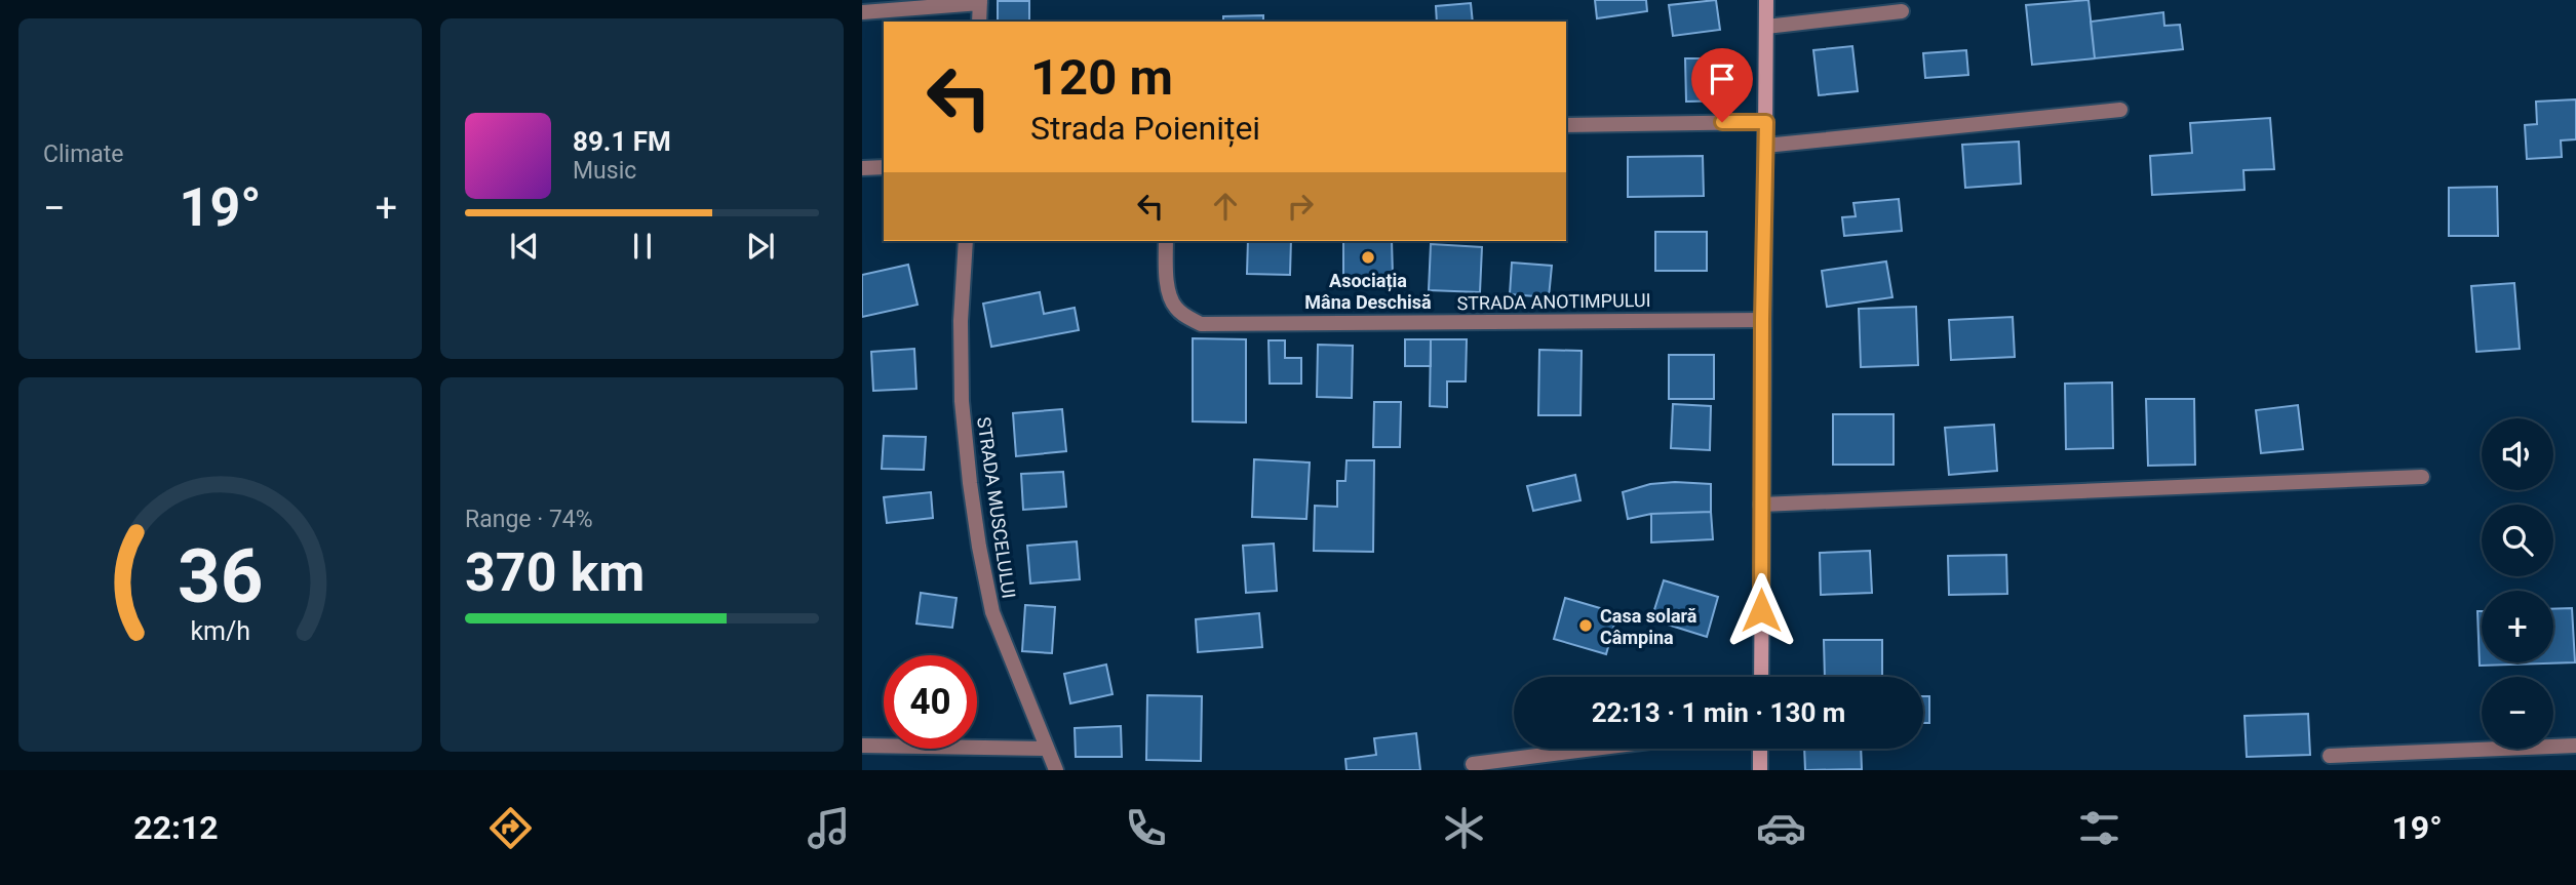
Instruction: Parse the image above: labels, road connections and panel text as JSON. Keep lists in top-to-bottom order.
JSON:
{
  "streets": {
    "street": ["STRADA ANOTIMPULUI", "STRADA MUSCELULUI"]
  },
  "places": ["Asociația Mâna Deschisă", "Casa solară Câmpina"],
  "page": {
    "tile": [
      "Climate",
      ["Range · 74%", "370 km"]
    ],
    "turn": ["120 m", "Strada Poieniței"],
    "song": ["89.1 FM", "Music"],
    "heat": ["−", "19°", "+"],
    "map_buttons": ["+", "−"],
    "limit": "40",
    "trip": "22:13 · 1 min · 130 m",
    "tabs": ["22:12", "19°"],
    "gauge": ["36", "km/h"]
  }
}
